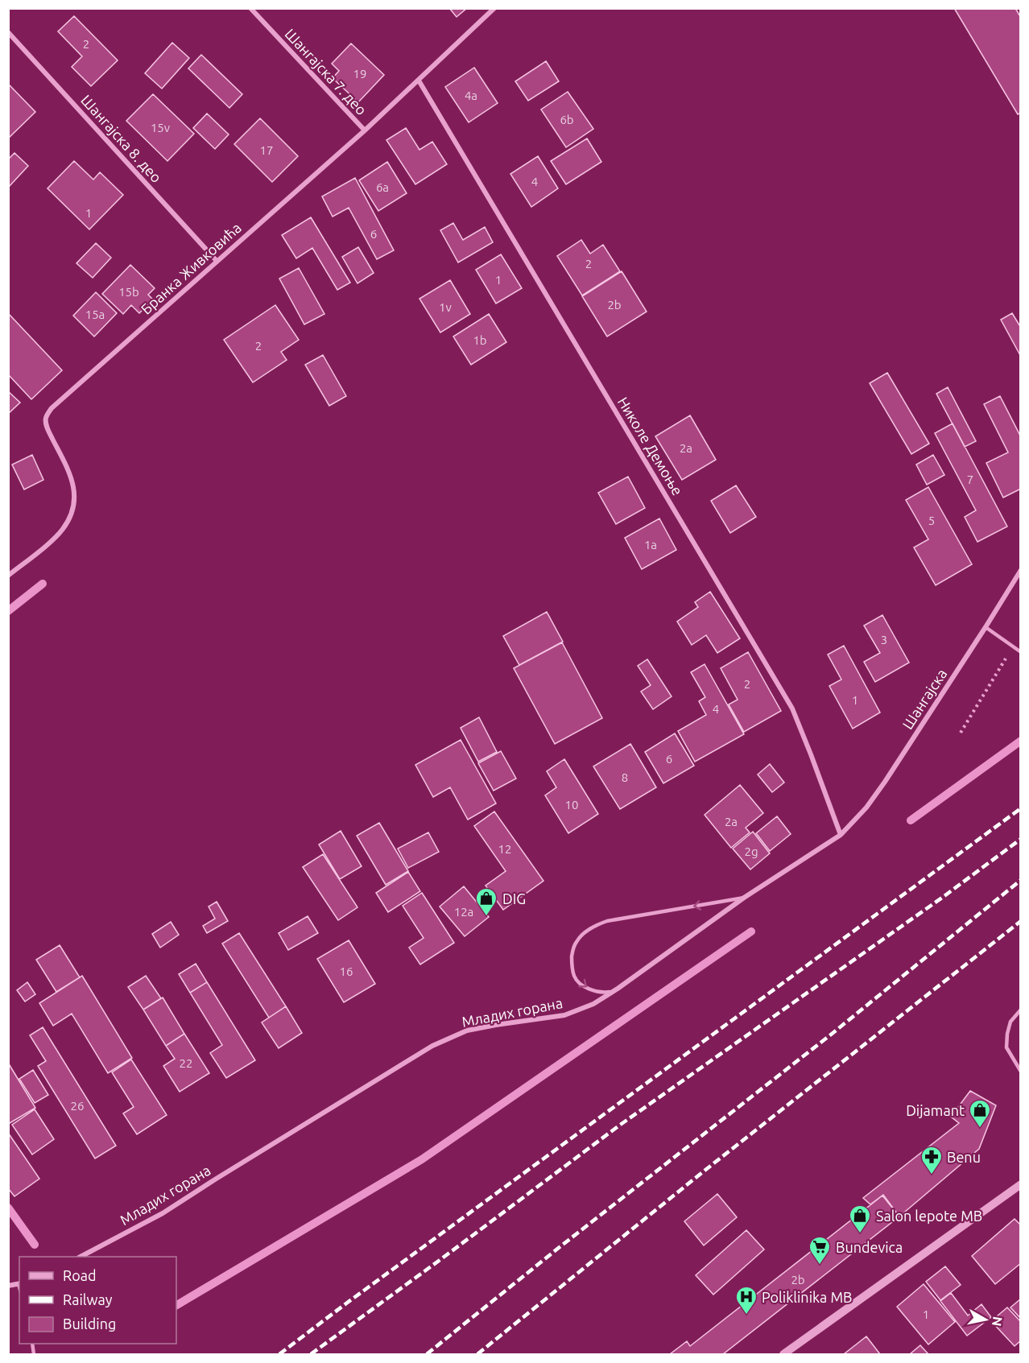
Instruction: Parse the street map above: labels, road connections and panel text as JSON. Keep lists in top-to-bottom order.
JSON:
{
  "streets": {
    "street": [
      "Шангајска 7. део",
      "Шангајска 8. део",
      "Бранка Живковића",
      "Николе Демоње",
      "Шангајска",
      "Младих горана"
    ]
  },
  "crossings": [
    ["Шангајска 7. део", "Бранка Живковића"],
    ["Шангајска 8. део", "Бранка Живковића"],
    ["Бранка Живковића", "Николе Демоње"],
    ["Николе Демоње", "Шангајска"],
    ["Николе Демоње", "Младих горана"],
    ["Шангајска", "Младих горана"]
  ],
  "places": {
    "shop": ["DIG", "Dijamant", "Salon lepote MB"],
    "pharmacy": ["Benu"],
    "supermarket": ["Bundevica"],
    "hospital": ["Poliklinika MB"]
  },
  "house_numbers": [
    "2",
    "19",
    "4a",
    "6b",
    "15v",
    "17",
    "4",
    "6a",
    "1",
    "6",
    "2",
    "1",
    "15b",
    "2b",
    "1v",
    "15a",
    "1b",
    "2",
    "2a",
    "7",
    "5",
    "1a",
    "3",
    "2",
    "1",
    "4",
    "6",
    "8",
    "10",
    "2a",
    "12",
    "2g",
    "12a",
    "16",
    "22",
    "26",
    "2b",
    "1"
  ],
  "legend": ["Road", "Railway", "Building"],
  "north": "right"
}
